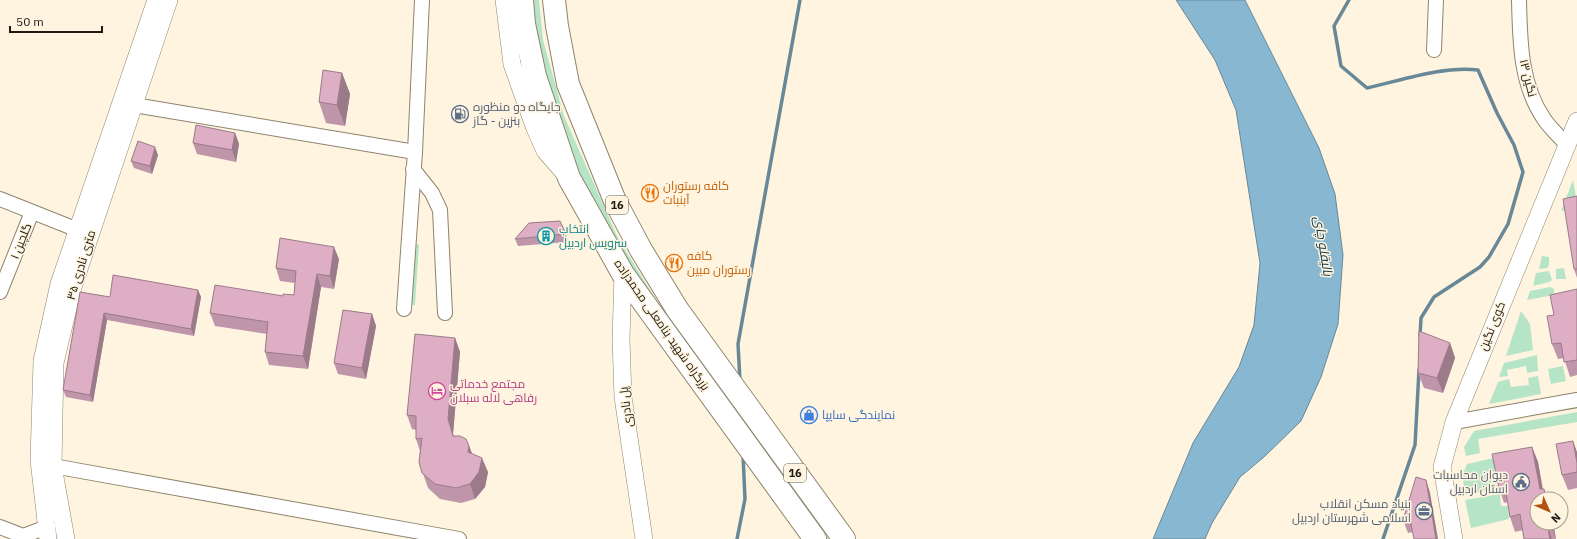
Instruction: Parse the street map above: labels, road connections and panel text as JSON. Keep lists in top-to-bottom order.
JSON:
{
  "streets": {
    "highway": ["16", "بزرگراه شهید بنامعلی محمدزاده"],
    "street": [
      "نگین ۱۳",
      "گلچین ۱",
      "۳۵ متری نادری",
      "کوی نگین",
      "پل نادری"
    ]
  },
  "crossings": [
    ["نگین ۱۳", "کوی نگین"],
    ["بزرگراه شهید بنامعلی محمدزاده", "پل نادری"]
  ],
  "water": ["بالیقلو چای"],
  "places": {
    "fuel station": ["جایگاه دو منظوره بنزین - گاز"],
    "restaurant": ["کافه رستوران آبنبات", "کافه رستوران مبین"],
    "building": ["انتخاب سرویس اردبیل"],
    "hotel": ["مجتمع خدماتی رفاهی لاله سبلان"],
    "shop": ["نمایندگی سایپا"],
    "public building": ["دیوان محاسبات استان اردبیل"],
    "office": ["بنیاد مسکن انقلاب اسلامی شهرستان اردبیل"]
  },
  "scale_bar": "50 m",
  "north": "bottom right"
}
